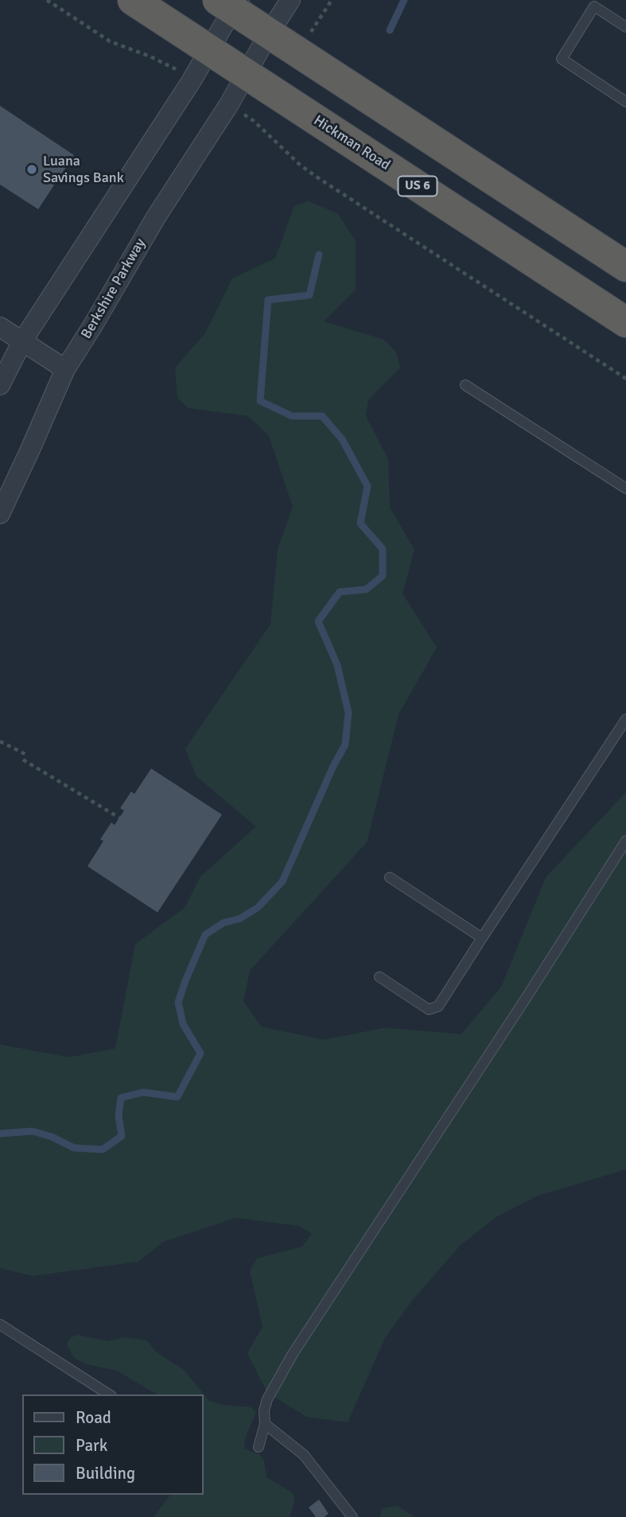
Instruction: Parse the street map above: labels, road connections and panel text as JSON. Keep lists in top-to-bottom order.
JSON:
{
  "streets": {
    "highway": ["Hickman Road", "US 6"],
    "street": ["Berkshire Parkway"]
  },
  "crossings": [
    ["Hickman Road", "Berkshire Parkway"]
  ],
  "places": ["Luana Savings Bank"],
  "legend": ["Road", "Park", "Building"]
}
